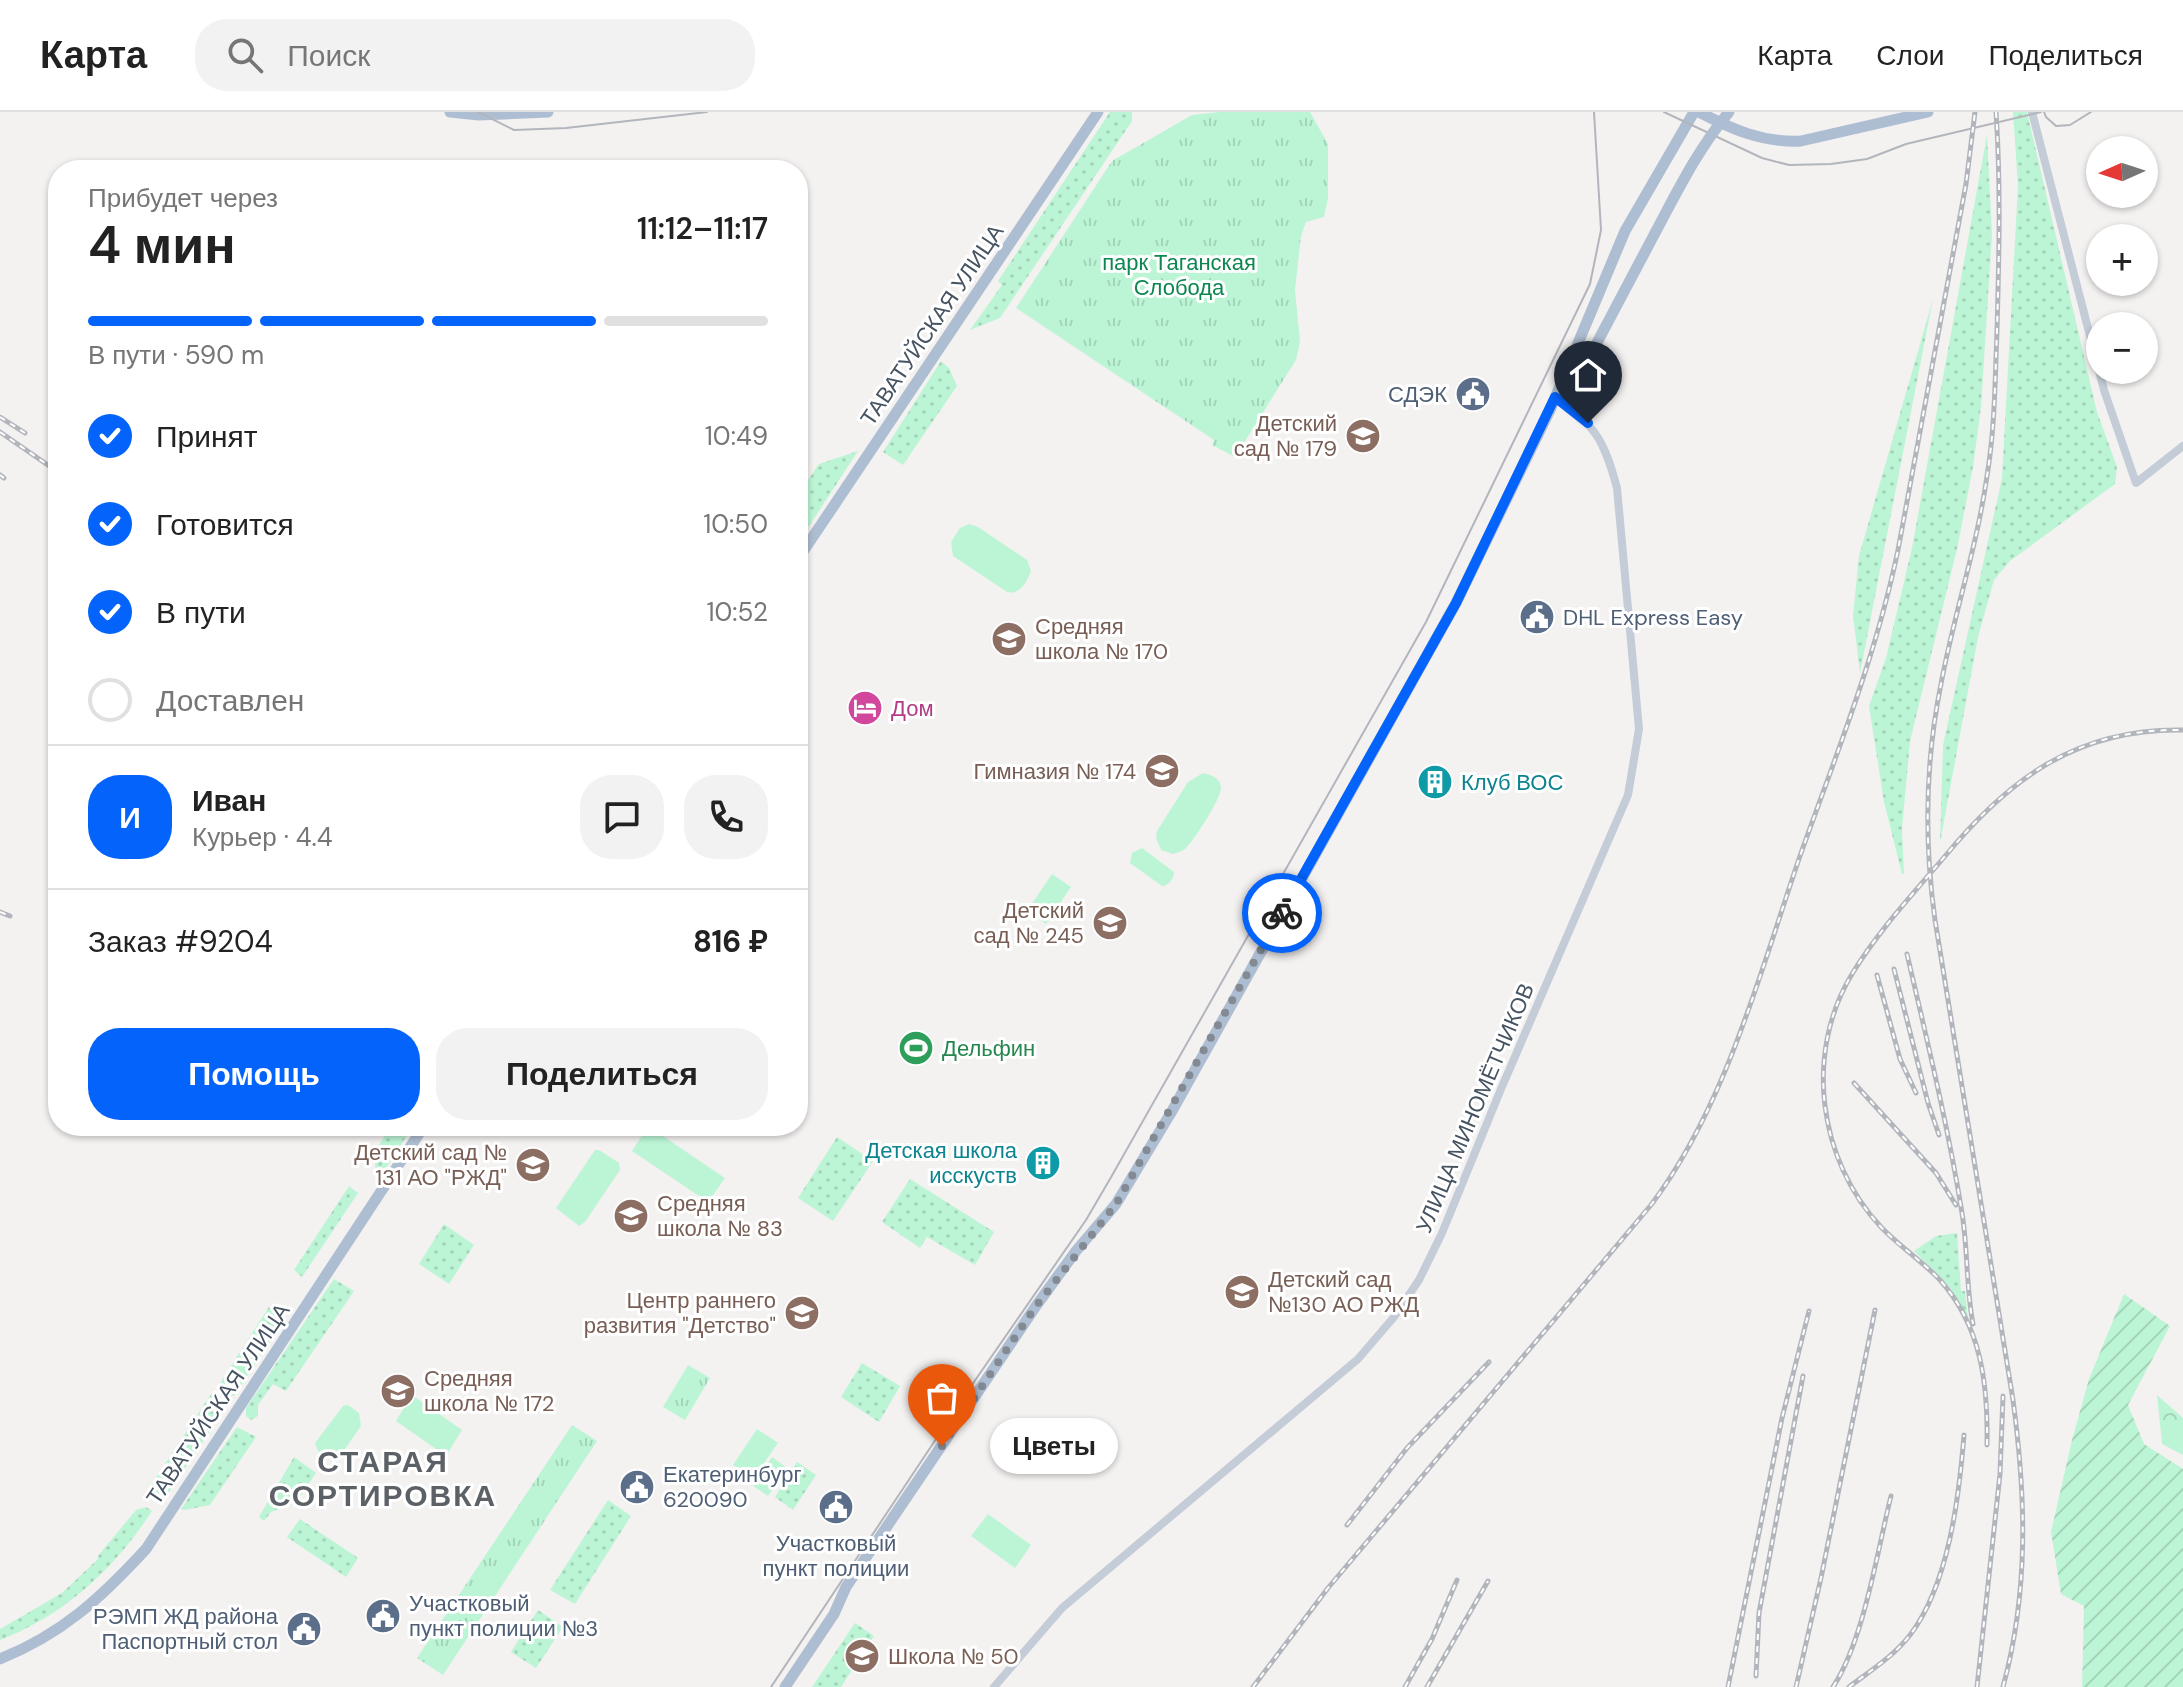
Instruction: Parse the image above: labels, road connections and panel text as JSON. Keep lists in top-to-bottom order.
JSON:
{
  "streets": {
    "main road": ["ТАВАТУЙСКАЯ УЛИЦА"],
    "street": ["УЛИЦА МИНОМЁТЧИКОВ"]
  },
  "districts": ["СТАРАЯ СОРТИРОВКА"],
  "parks": ["парк Таганская Слобода"],
  "places": {
    "public building": [
      "СДЭК",
      "DHL Express Easy",
      "Екатеринбург 620090",
      "Участковый пункт полиции",
      "Участковый пункт полиции №3",
      "РЭМП ЖД района Паспортный стол"
    ],
    "school or university": [
      "Детский сад № 179",
      "Средняя школа № 170",
      "Гимназия № 174",
      "Детский сад № 245",
      "Детский сад № 131 АО \"РЖД\"",
      "Средняя школа № 83",
      "Детский сад №130 АО РЖД",
      "Центр раннего развития \"Детство\"",
      "Средняя школа № 172",
      "Школа № 50"
    ],
    "hotel": ["Дом"],
    "building": ["Клуб ВОС", "Детская школа исскуств"],
    "sports": ["Дельфин"],
    "other": ["Цветы"]
  },
  "north": "left",
  "page": {
    "header": "Карта",
    "search": "Поиск",
    "nav": ["Карта", "Слои", "Поделиться"],
    "map_buttons": ["+", "−"],
    "heading": ["4 мин", "Прибудет через", "11:12–11:17"],
    "panel": [
      "Иван",
      "Курьер · 4.4",
      "Заказ #9204",
      "816 ₽"
    ],
    "bar": "В пути · 590 m",
    "list": [
      ["Принят", "10:49"],
      ["Готовится", "10:50"],
      ["В пути", "10:52"],
      "Доставлен"
    ],
    "round": "И",
    "buttons": ["Помощь", "Поделиться"],
    "bubble": "Цветы"
  }
}
